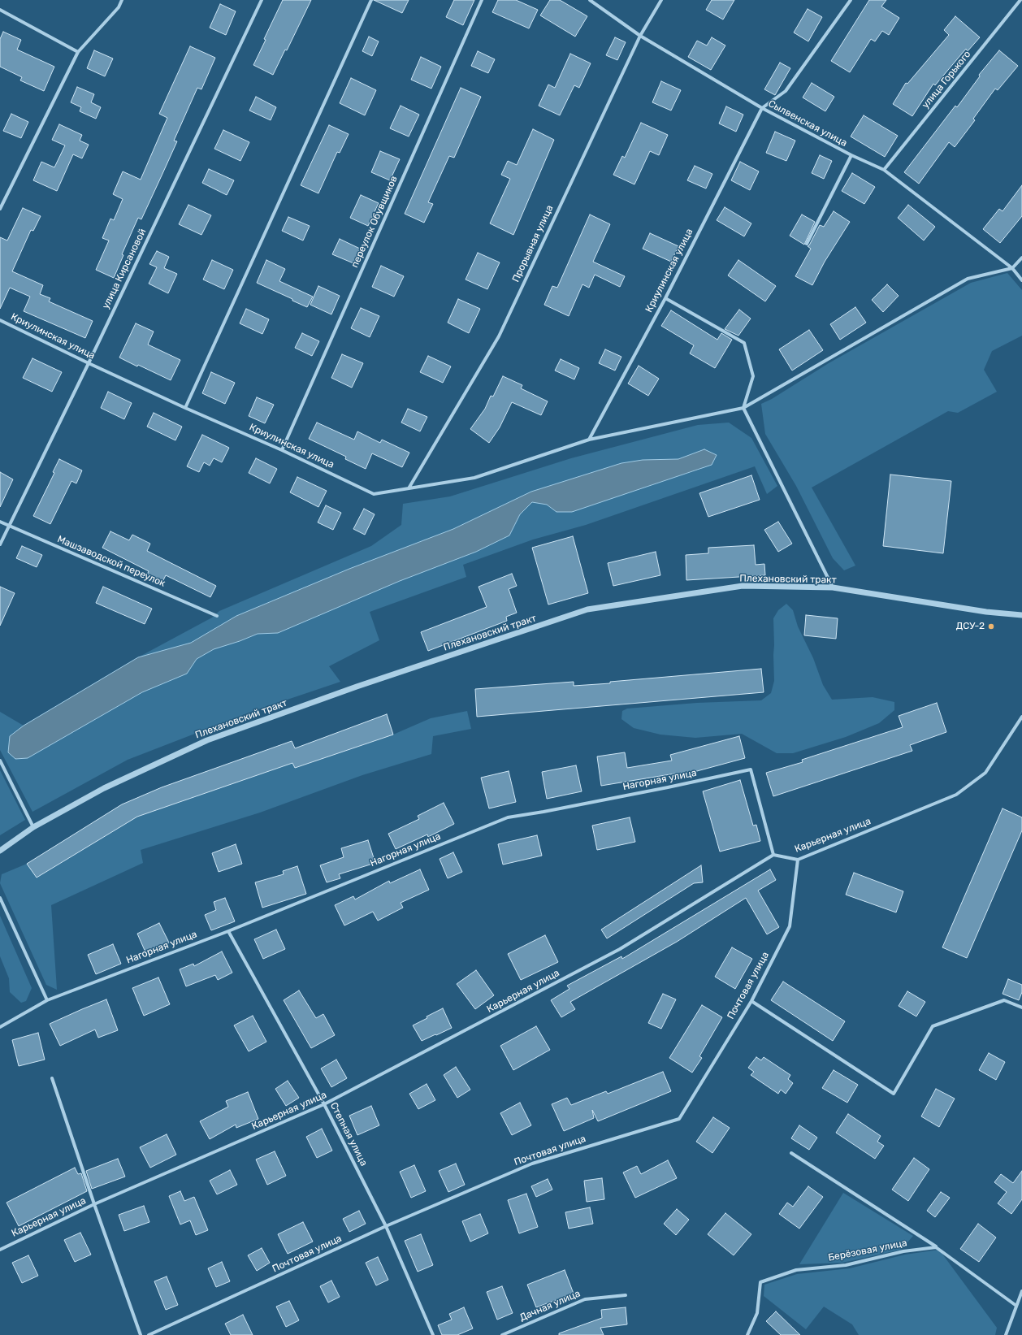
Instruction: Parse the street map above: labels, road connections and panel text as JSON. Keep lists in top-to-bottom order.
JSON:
{
  "streets": {
    "street": [
      "улица Горького",
      "Сылвенская улица",
      "переулок Обувщиков",
      "Прорывная улица",
      "улица Кирсановой",
      "Криулинская улица",
      "Машзаводской переулок",
      "Плехановский тракт",
      "Нагорная улица",
      "Карьерная улица",
      "Почтовая улица",
      "Степная улица",
      "Берёзовая улица",
      "Дачная улица"
    ]
  },
  "crossings": [
    ["улица Горького", "Сылвенская улица"],
    ["Сылвенская улица", "Прорывная улица"],
    ["Сылвенская улица", "Криулинская улица"],
    ["переулок Обувщиков", "Криулинская улица"],
    ["Прорывная улица", "Криулинская улица"],
    ["улица Кирсановой", "Криулинская улица"],
    ["улица Кирсановой", "Машзаводской переулок"],
    ["Нагорная улица", "Карьерная улица"],
    ["Нагорная улица", "Степная улица"],
    ["Карьерная улица", "Почтовая улица"],
    ["Карьерная улица", "Степная улица"],
    ["Почтовая улица", "Степная улица"]
  ],
  "places": ["ДСУ-2"]
}
